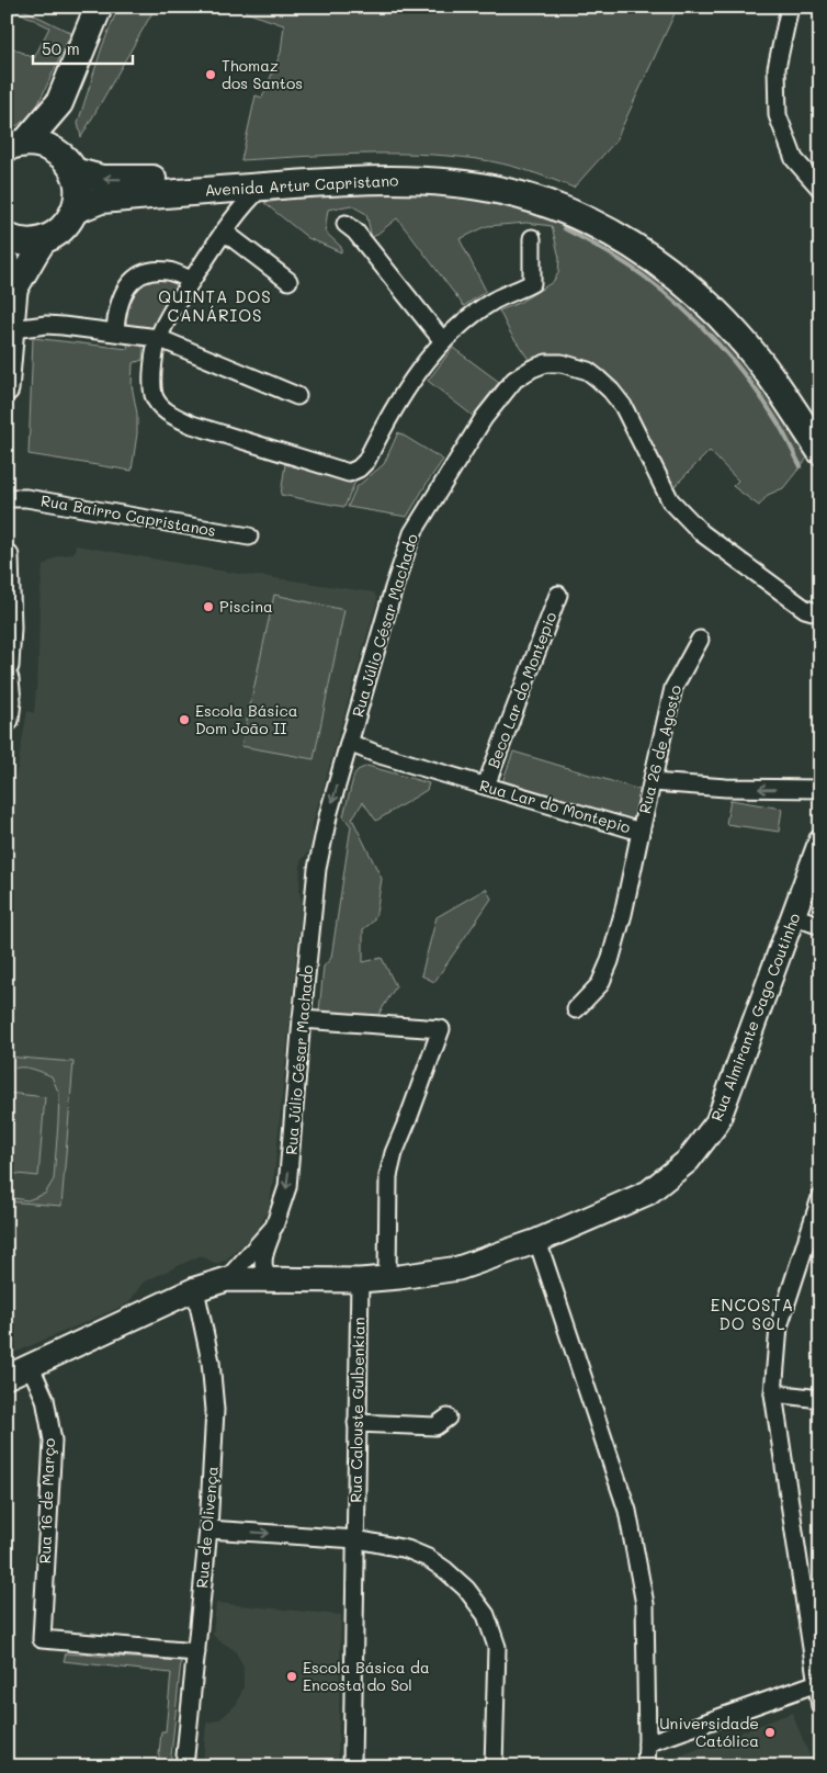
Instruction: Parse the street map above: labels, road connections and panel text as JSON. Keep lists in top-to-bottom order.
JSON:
{
  "streets": {
    "main road": ["Avenida Artur Capristano"],
    "street": [
      "Rua Bairro Capristanos",
      "Rua Júlio César Machado",
      "Beco Lar do Montepio",
      "Rua 26 de Agosto",
      "Rua Lar do Montepio",
      "Rua Almirante Gago Coutinho",
      "Rua Calouste Gulbenkian",
      "Rua 16 de Março",
      "Rua de Olivença"
    ]
  },
  "crossings": [
    ["Rua Júlio César Machado", "Rua Lar do Montepio"],
    ["Rua Júlio César Machado", "Rua Almirante Gago Coutinho"],
    ["Beco Lar do Montepio", "Rua Lar do Montepio"],
    ["Rua 26 de Agosto", "Rua Lar do Montepio"],
    ["Rua Almirante Gago Coutinho", "Rua Calouste Gulbenkian"],
    ["Rua 16 de Março", "Rua de Olivença"]
  ],
  "districts": ["QUINTA DOS CANÁRIOS", "ENCOSTA DO SOL"],
  "places": [
    "Thomaz dos Santos",
    "Piscina",
    "Escola Básica Dom João II",
    "Escola Básica da Encosta do Sol",
    "Universidade Católica"
  ],
  "scale_bar": "50 m"
}
